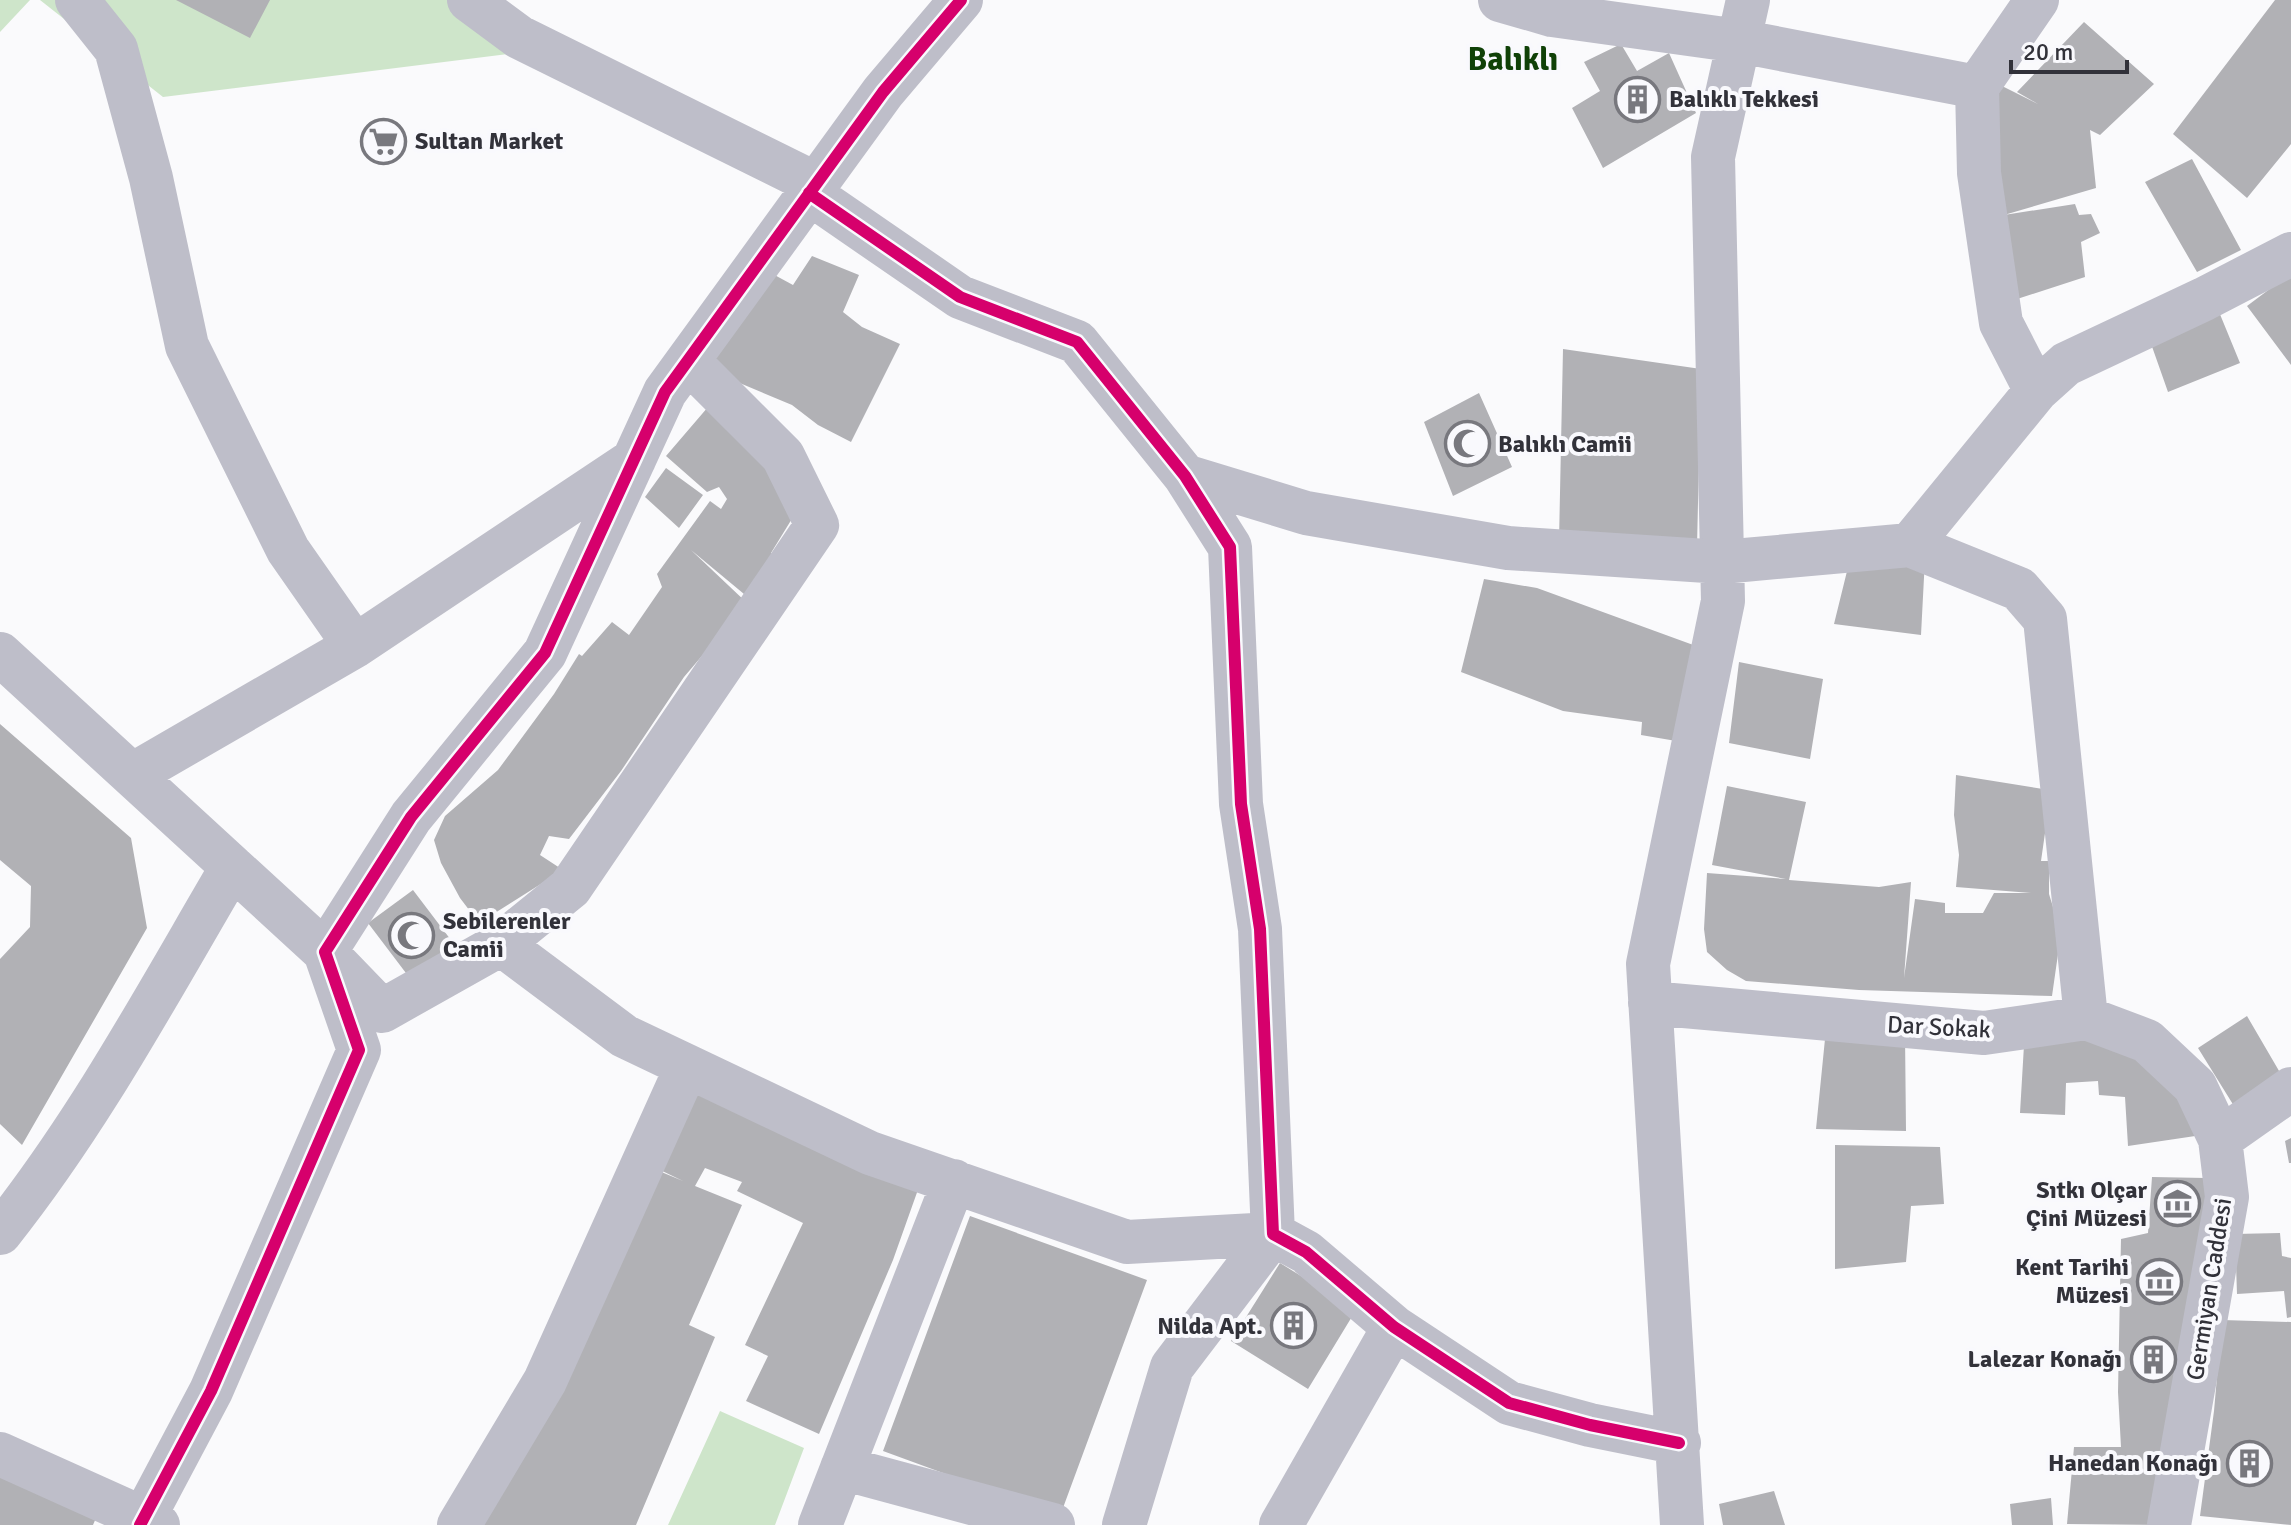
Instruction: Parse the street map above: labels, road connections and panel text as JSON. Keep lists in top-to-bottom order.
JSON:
{
  "streets": {
    "street": ["Dar Sokak", "Germiyan Caddesi"]
  },
  "crossings": [
    ["Dar Sokak", "Germiyan Caddesi"]
  ],
  "districts": ["Balıklı"],
  "places": {
    "building": [
      "Balıklı Tekkesi",
      "Nilda Apt.",
      "Lalezar Konağı",
      "Hanedan Konağı"
    ],
    "supermarket": ["Sultan Market"],
    "mosque": ["Balıklı Camii", "Sebilerenler Camii"],
    "museum": ["Sıtkı Olçar Çini Müzesi", "Kent Tarihi Müzesi"]
  },
  "scale_bar": "20 m"
}
